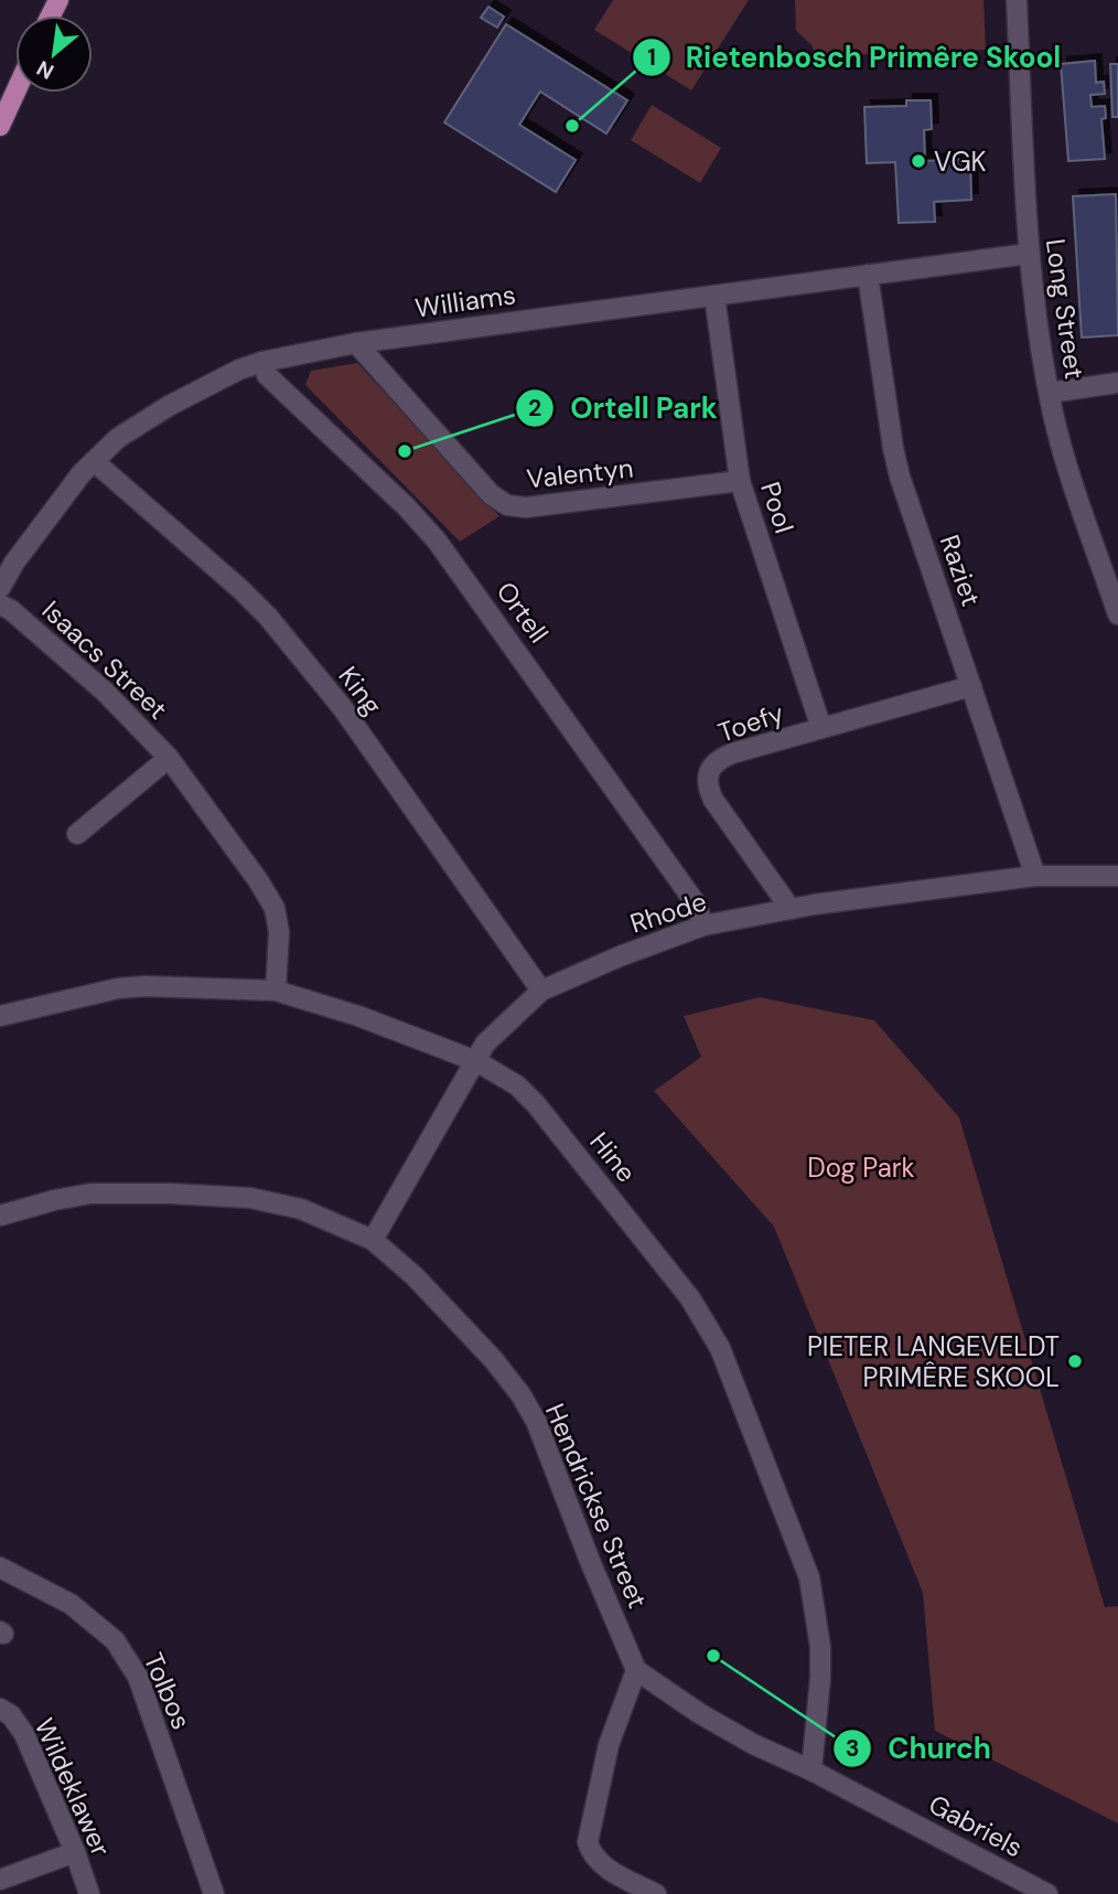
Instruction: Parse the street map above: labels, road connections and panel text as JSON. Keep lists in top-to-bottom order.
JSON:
{
  "streets": {
    "street": [
      "Williams",
      "Long Street",
      "Valentyn",
      "Pool",
      "Raziet",
      "Ortell",
      "Isaacs Street",
      "King",
      "Toefy",
      "Rhode",
      "Hine",
      "Hendrickse Street",
      "Tolbos",
      "Wildeklawer",
      "Gabriels"
    ]
  },
  "crossings": [
    ["Williams", "Long Street"],
    ["Williams", "Valentyn"],
    ["Williams", "Pool"],
    ["Williams", "Raziet"],
    ["Williams", "Ortell"],
    ["Williams", "King"],
    ["Valentyn", "Pool"],
    ["Pool", "Toefy"],
    ["Raziet", "Toefy"],
    ["Raziet", "Rhode"],
    ["Ortell", "Rhode"],
    ["Isaacs Street", "Hine"],
    ["King", "Rhode"],
    ["Toefy", "Rhode"],
    ["Rhode", "Hine"],
    ["Rhode", "Hendrickse Street"],
    ["Hine", "Gabriels"],
    ["Hendrickse Street", "Gabriels"]
  ],
  "parks": ["Dog Park"],
  "places": [
    "Rietenbosch Primêre Skool",
    "VGK",
    "Ortell Park",
    "PIETER LANGEVELDT PRIMÊRE SKOOL",
    "Church"
  ],
  "north": "bottom left"
}
